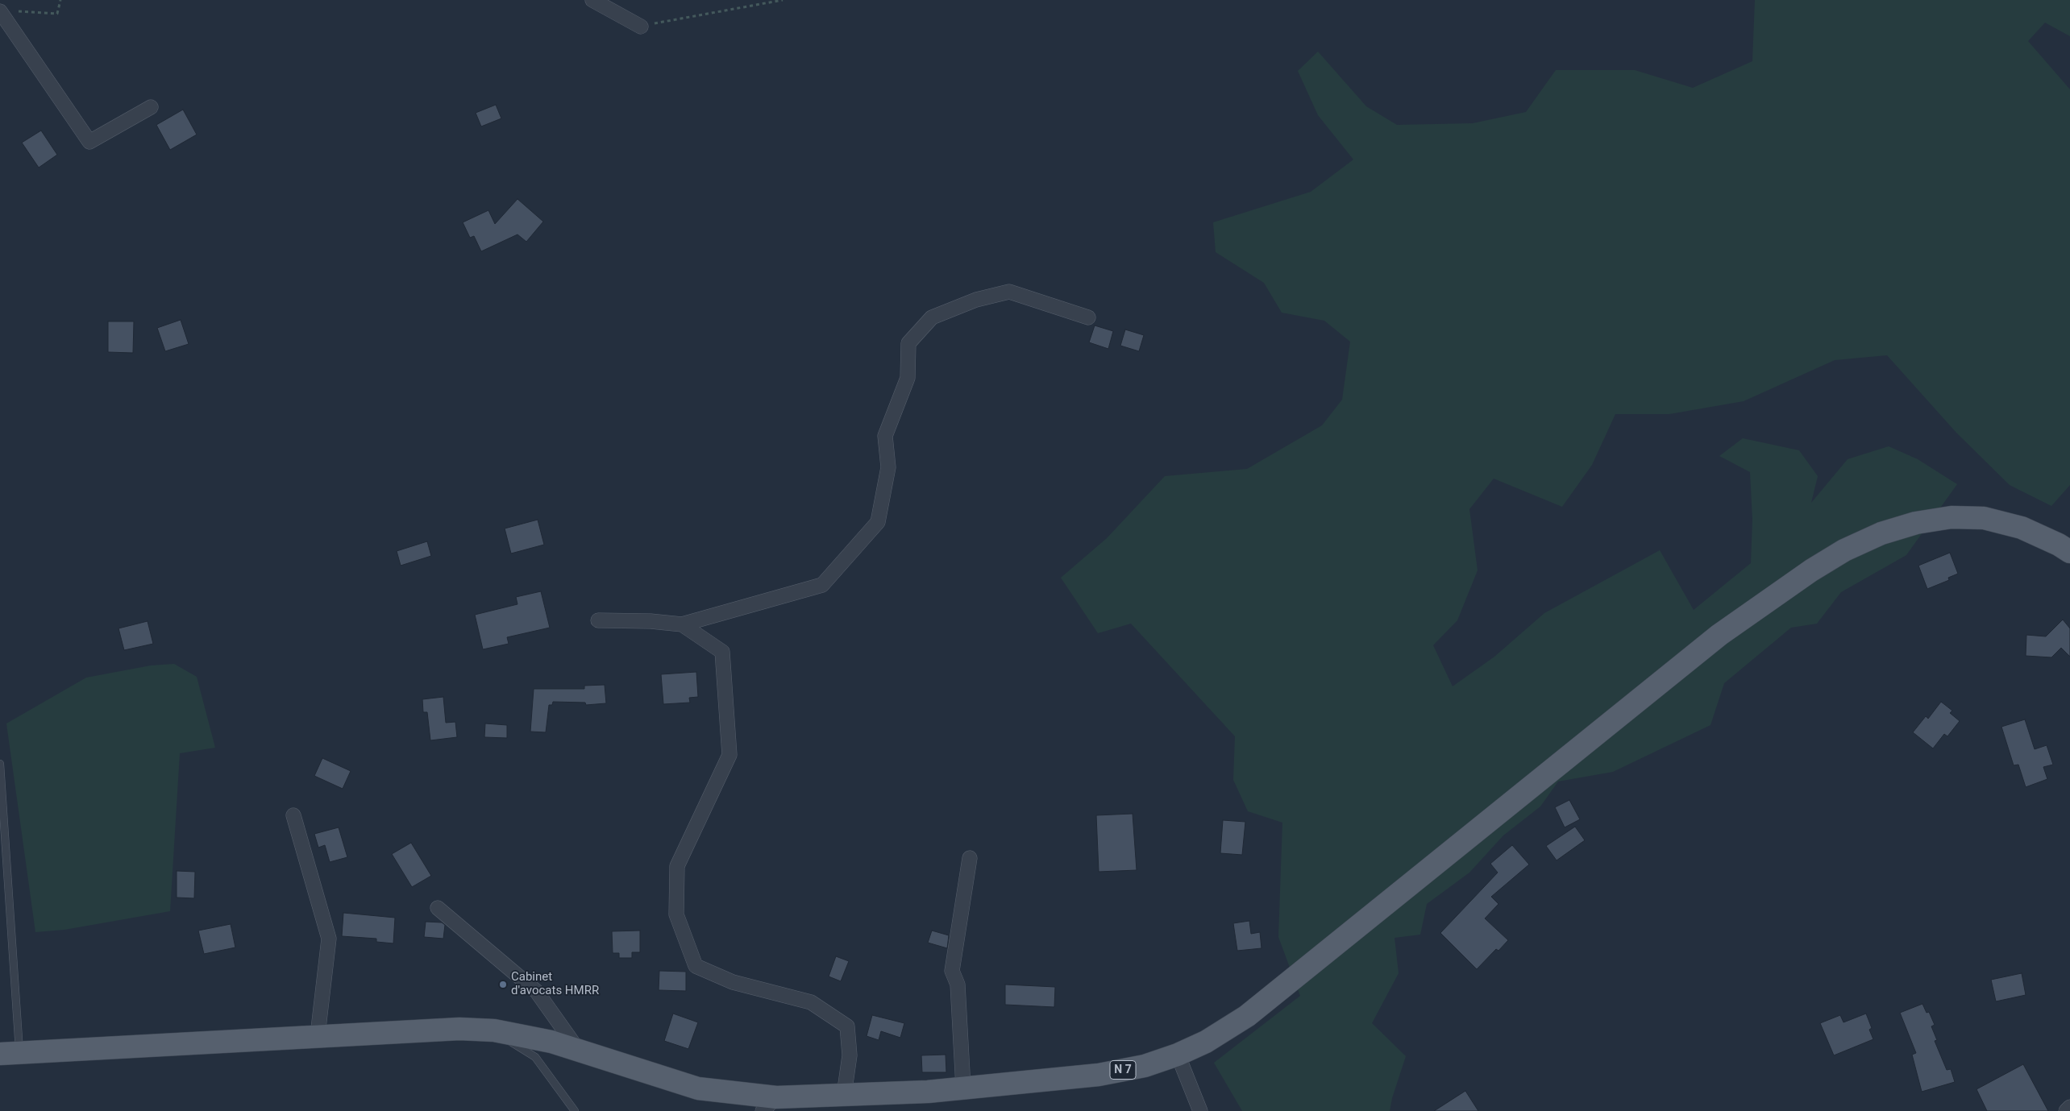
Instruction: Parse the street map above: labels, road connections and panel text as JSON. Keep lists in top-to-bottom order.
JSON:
{
  "streets": {
    "main road": ["N 7"]
  },
  "places": ["Cabinet d'avocats HMRR"]
}
